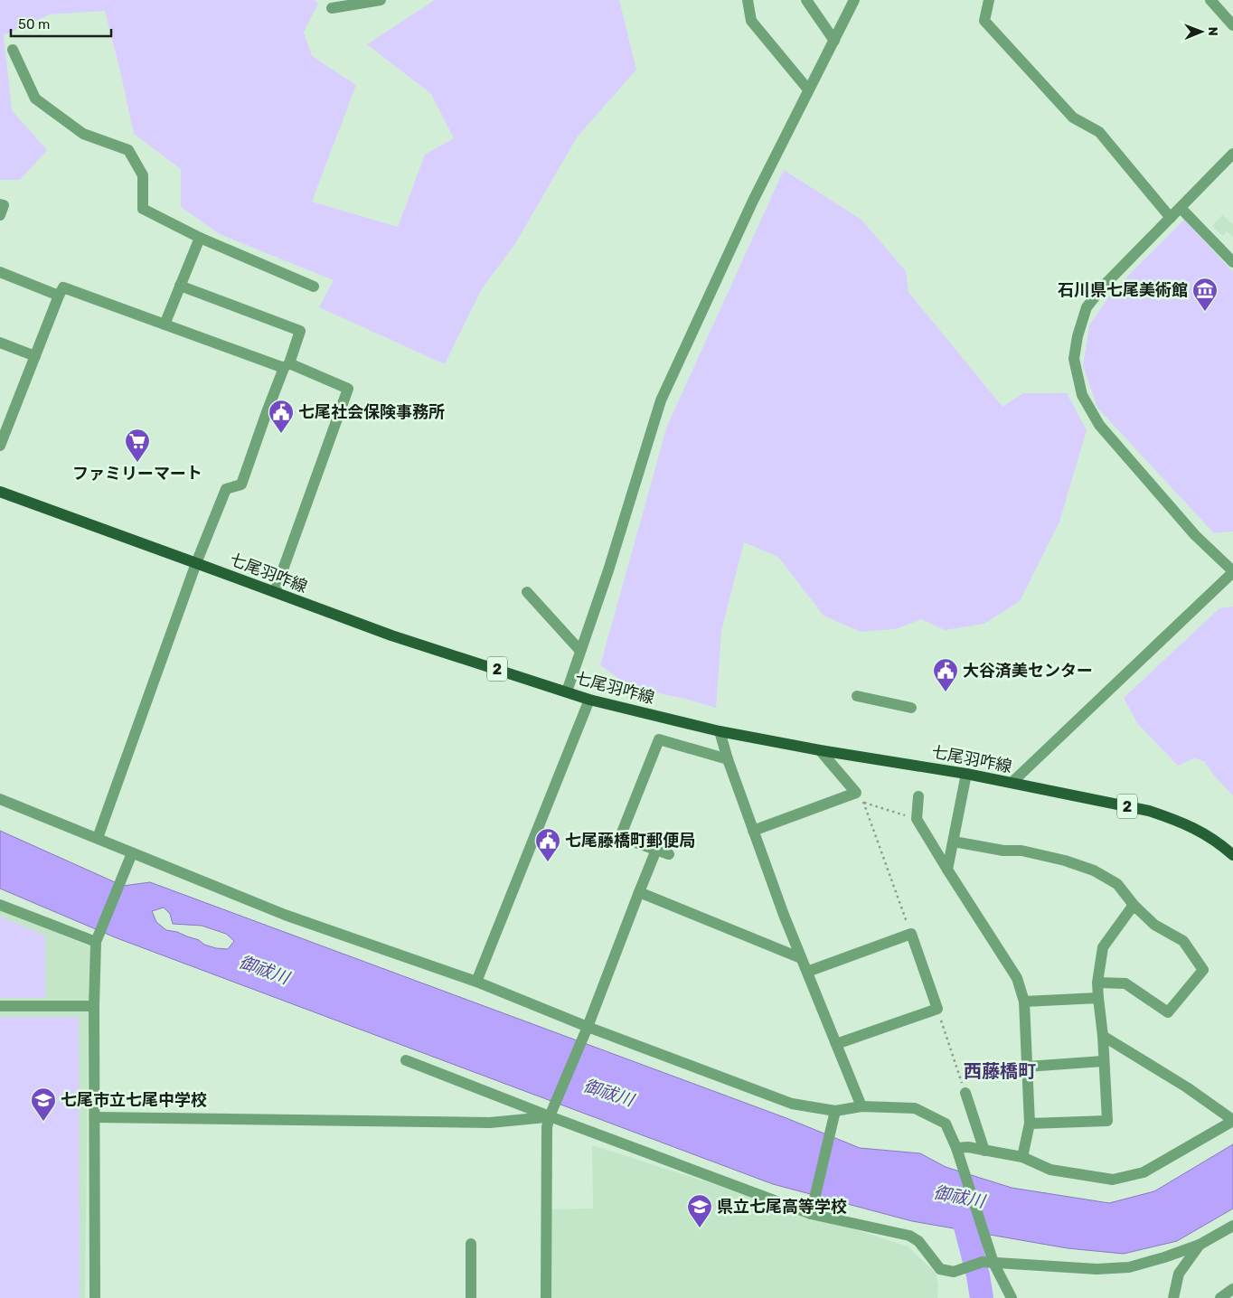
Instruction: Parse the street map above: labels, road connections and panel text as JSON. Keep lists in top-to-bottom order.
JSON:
{
  "streets": {
    "main road": ["七尾羽咋線", "2"]
  },
  "districts": ["西藤橋町"],
  "water": ["御祓川"],
  "places": {
    "museum": ["石川県七尾美術館"],
    "public building": ["七尾社会保険事務所", "大谷済美センター", "七尾藤橋町郵便局"],
    "supermarket": ["ファミリーマート"],
    "school or university": ["七尾市立七尾中学校", "県立七尾高等学校"]
  },
  "scale_bar": "50 m",
  "north": "right"
}
